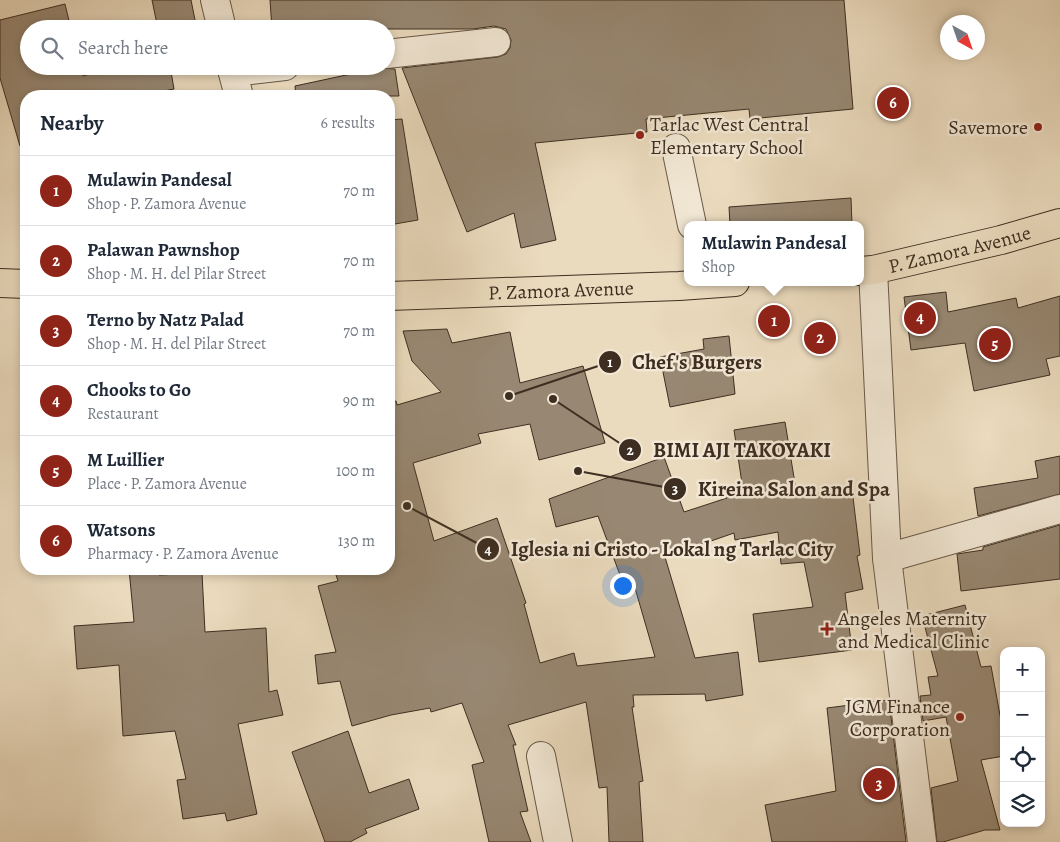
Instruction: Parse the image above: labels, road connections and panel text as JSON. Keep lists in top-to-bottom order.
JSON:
{
  "streets": {
    "highway": ["P. Zamora Avenue"]
  },
  "places": {
    "other": [
      "Savemore",
      "Tarlac West Central Elementary School",
      "Chef's Burgers",
      "BIMI AJI TAKOYAKI",
      "Kireina Salon and Spa",
      "Iglesia ni Cristo - Lokal ng Tarlac City",
      "JGM Finance Corporation"
    ],
    "health": ["Angeles Maternity and Medical Clinic"]
  },
  "north": "bottom right",
  "page": {
    "search": "Search here",
    "pins": [
      "6",
      "4",
      "1",
      "2",
      "5",
      "3"
    ],
    "heading": ["Nearby", "6 results"],
    "list": [
      {
        "mark": "1",
        "name": "Mulawin Pandesal",
        "note": "Shop · P. Zamora Avenue",
        "value": "70 m"
      },
      {
        "mark": "2",
        "name": "Palawan Pawnshop",
        "note": "Shop · M. H. del Pilar Street",
        "value": "70 m"
      },
      {
        "mark": "3",
        "name": "Terno by Natz Palad",
        "note": "Shop · M. H. del Pilar Street",
        "value": "70 m"
      },
      {
        "mark": "4",
        "name": "Chooks to Go",
        "note": "Restaurant",
        "value": "90 m"
      },
      {
        "mark": "5",
        "name": "M Luillier",
        "note": "Place · P. Zamora Avenue",
        "value": "100 m"
      },
      {
        "mark": "6",
        "name": "Watsons",
        "note": "Pharmacy · P. Zamora Avenue",
        "value": "130 m"
      }
    ],
    "popup": ["Mulawin Pandesal", "Shop"],
    "map_buttons": ["+", "−"]
  }
}
